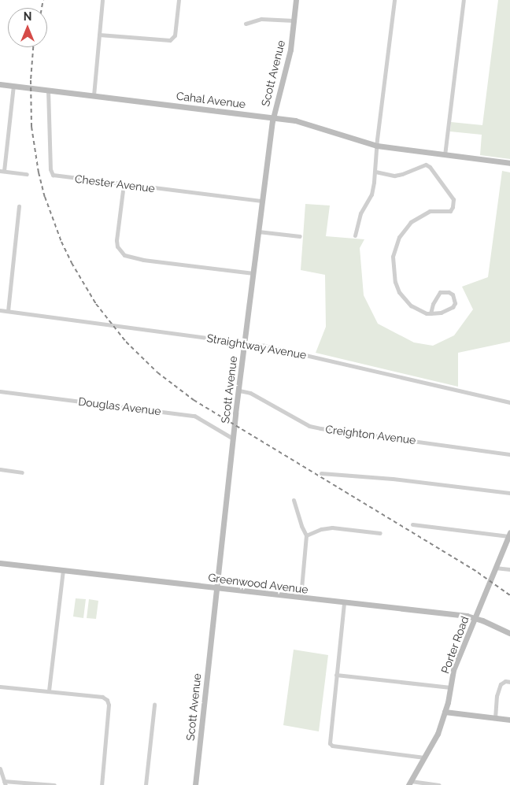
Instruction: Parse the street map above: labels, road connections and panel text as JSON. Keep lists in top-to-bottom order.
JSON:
{
  "streets": {
    "street": [
      "Scott Avenue",
      "Cahal Avenue",
      "Chester Avenue",
      "Straightway Avenue",
      "Douglas Avenue",
      "Creighton Avenue",
      "Greenwood Avenue",
      "Porter Road"
    ]
  },
  "crossings": [
    ["Scott Avenue", "Cahal Avenue"],
    ["Scott Avenue", "Chester Avenue"],
    ["Scott Avenue", "Straightway Avenue"],
    ["Scott Avenue", "Douglas Avenue"],
    ["Scott Avenue", "Creighton Avenue"],
    ["Scott Avenue", "Greenwood Avenue"],
    ["Cahal Avenue", "Chester Avenue"],
    ["Greenwood Avenue", "Porter Road"]
  ],
  "north": "top"
}
